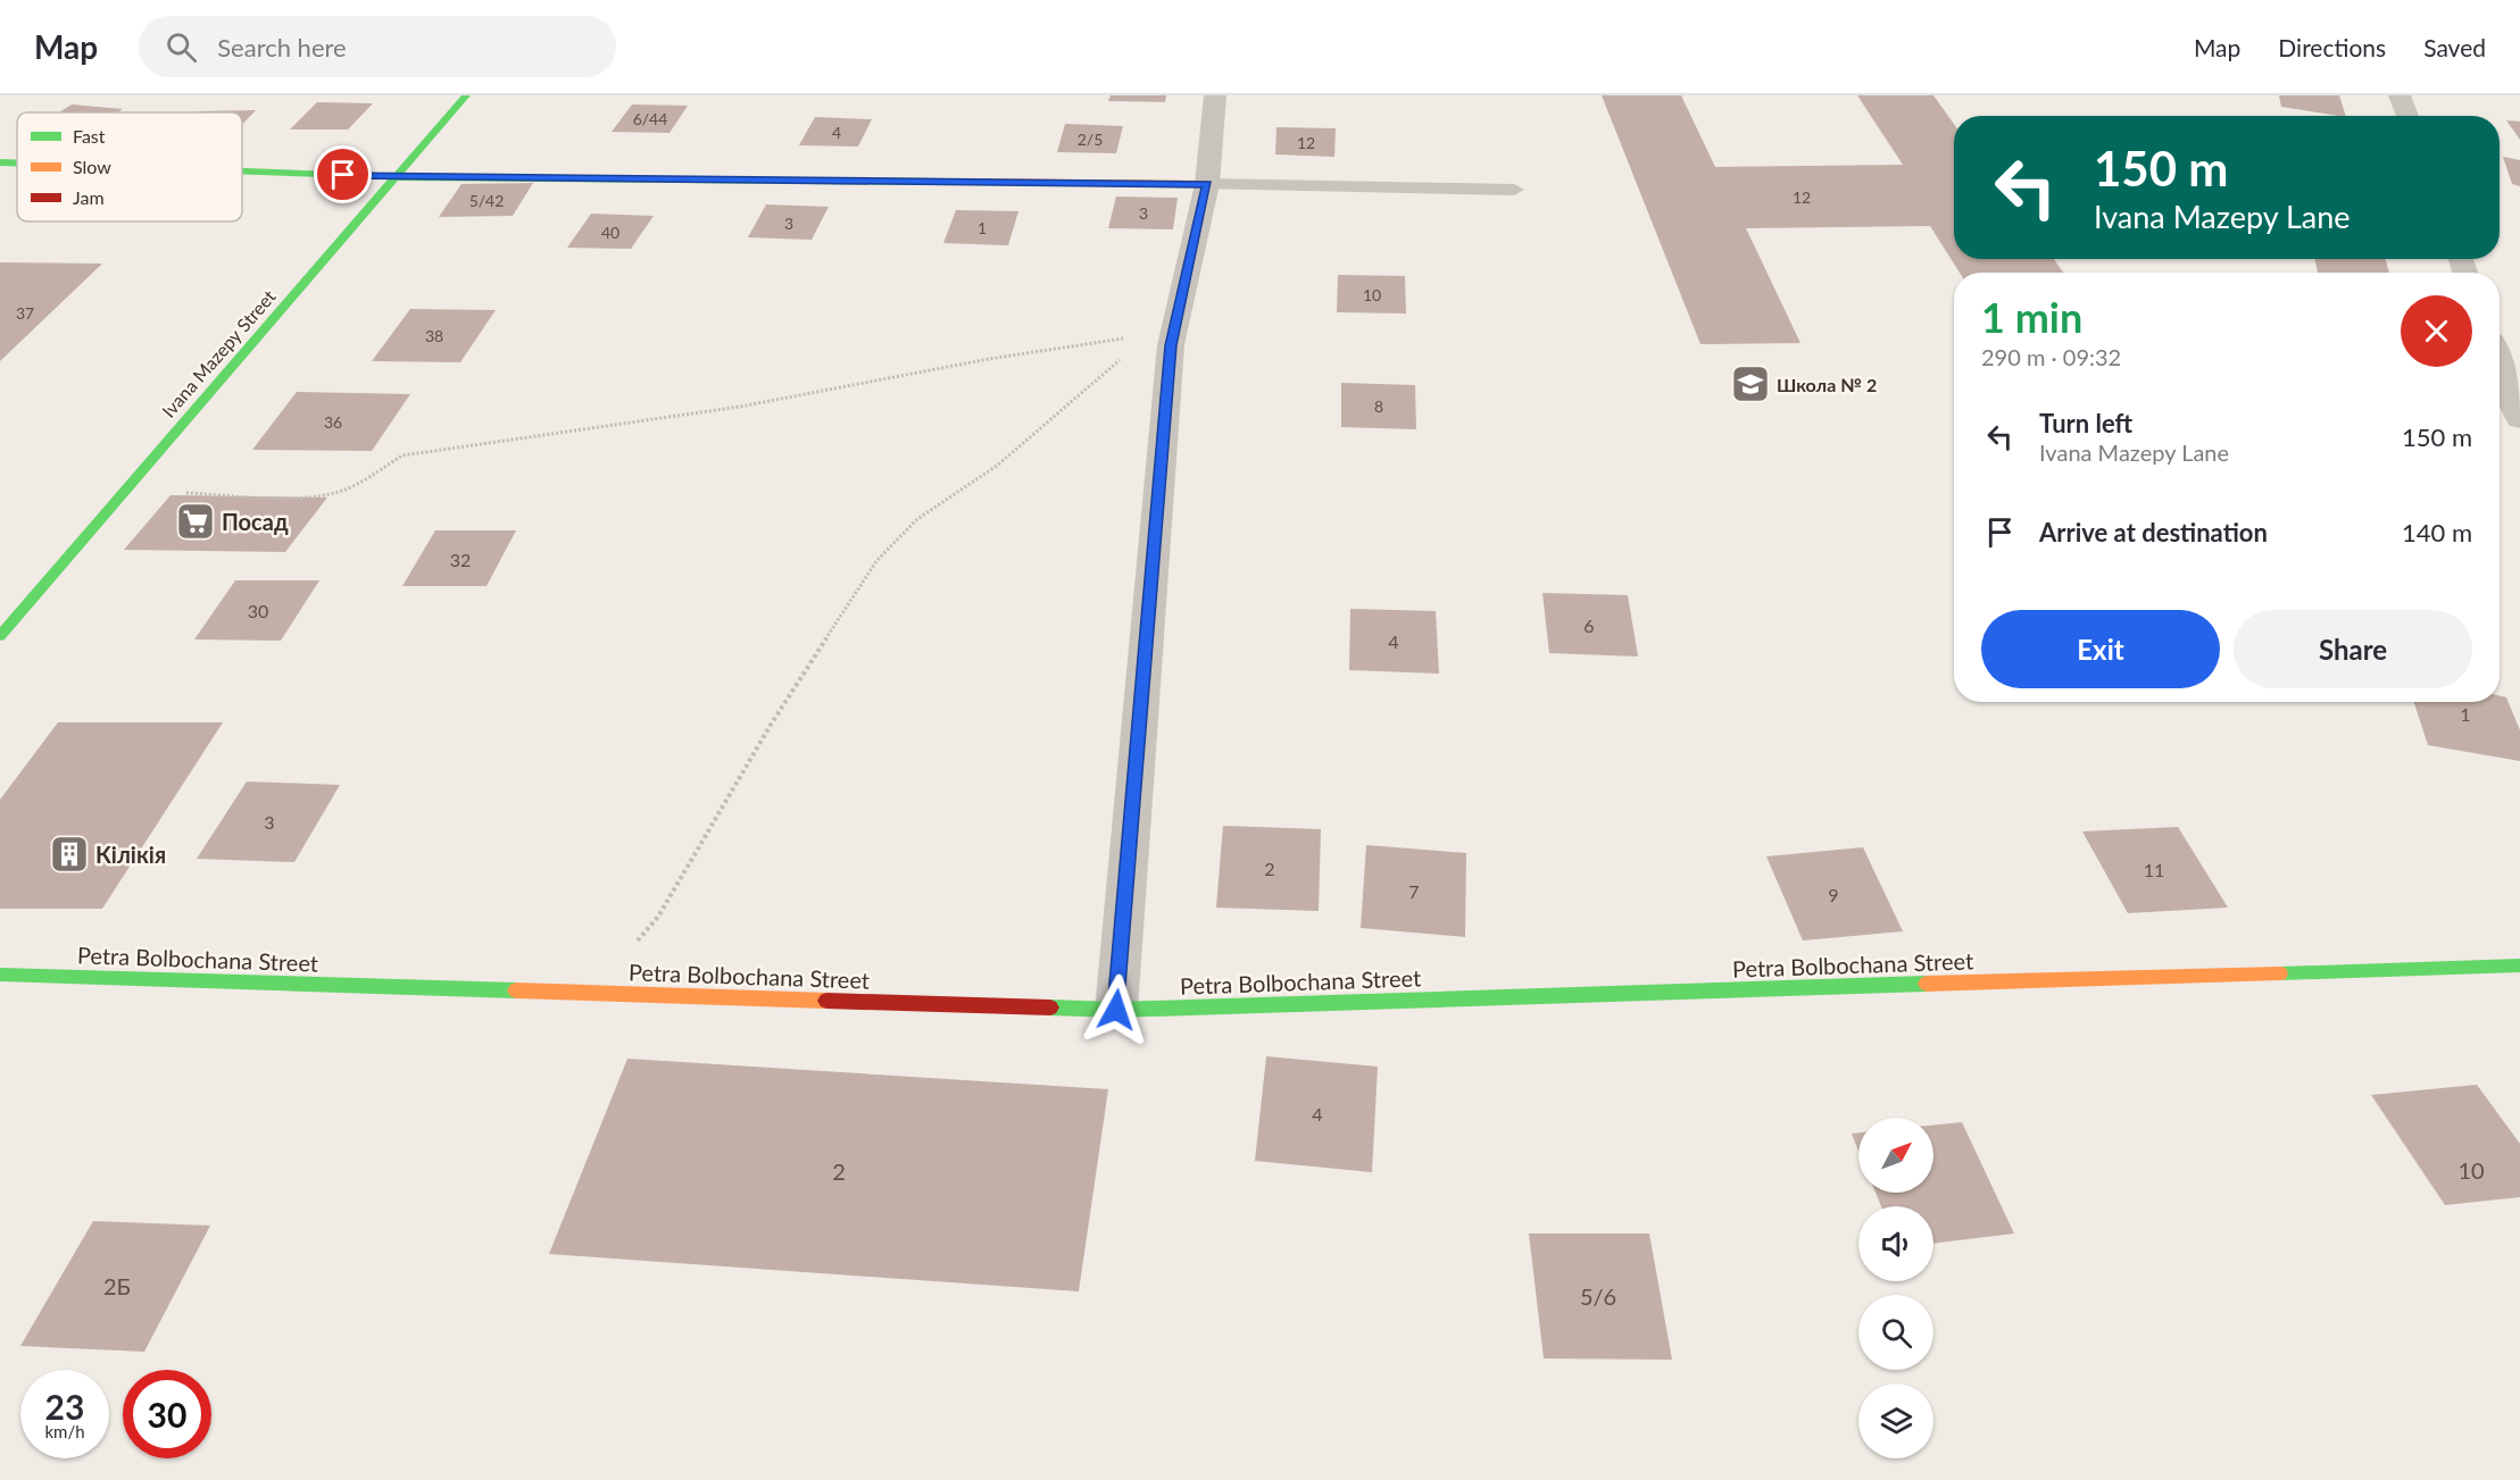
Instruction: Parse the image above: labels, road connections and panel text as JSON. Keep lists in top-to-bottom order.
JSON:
{
  "streets": {
    "street": ["Ivana Mazepy Street", "Petra Bolbochana Street"]
  },
  "places": {
    "school or university": ["Школа № 2"],
    "supermarket": ["Посад"],
    "building": ["Кілікія"]
  },
  "house_numbers": [
    "6/44",
    "4",
    "2/5",
    "12",
    "12",
    "5/42",
    "3",
    "3",
    "1",
    "40",
    "10",
    "37",
    "38",
    "8",
    "36",
    "32",
    "30",
    "6",
    "4",
    "1",
    "3",
    "2",
    "11",
    "7",
    "9",
    "4",
    "10",
    "2",
    "2Б",
    "5/6"
  ],
  "legend": ["Fast", "Slow", "Jam"],
  "north": "top right",
  "page": {
    "header": "Map",
    "search": "Search here",
    "nav": ["Map", "Directions", "Saved"],
    "turn": ["150 m", "Ivana Mazepy Lane"],
    "heading": ["1 min", "290 m · 09:32"],
    "list": [
      {
        "name": "Turn left",
        "note": "Ivana Mazepy Lane",
        "value": "150 m"
      },
      {
        "name": "Arrive at destination",
        "value": "140 m"
      }
    ],
    "buttons": ["Exit", "Share"],
    "speed": "23 km/h",
    "limit": "30"
  }
}
